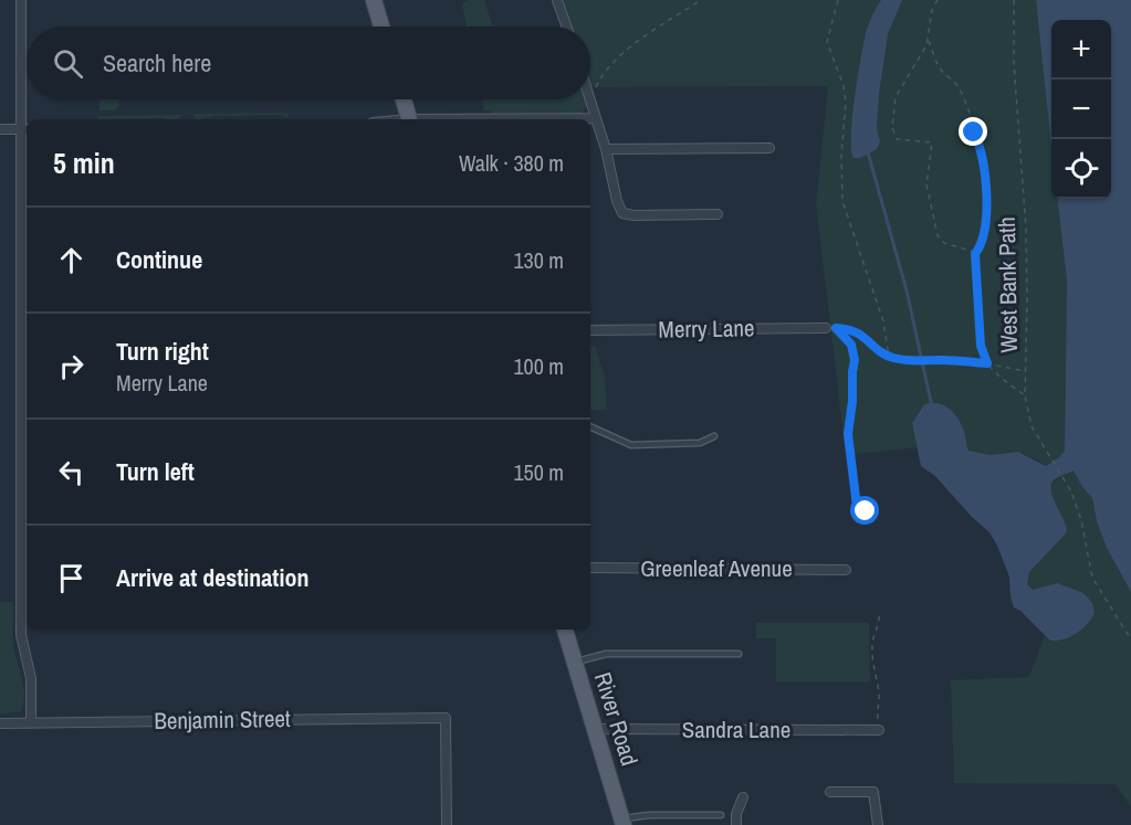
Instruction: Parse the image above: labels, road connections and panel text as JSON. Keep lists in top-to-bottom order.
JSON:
{
  "streets": {
    "main road": ["River Road"],
    "street": [
      "Merry Lane",
      "Greenleaf Avenue",
      "Benjamin Street",
      "Sandra Lane"
    ],
    "path": ["West Bank Path"]
  },
  "crossings": [
    ["River Road", "Sandra Lane"]
  ],
  "page": {
    "map_buttons": ["+", "−"],
    "search": "Search here",
    "heading": ["5 min", "Walk · 380 m"],
    "list": [
      ["Continue", "130 m"],
      ["Turn right", "Merry Lane", "100 m"],
      ["Turn left", "150 m"],
      "Arrive at destination"
    ]
  }
}
